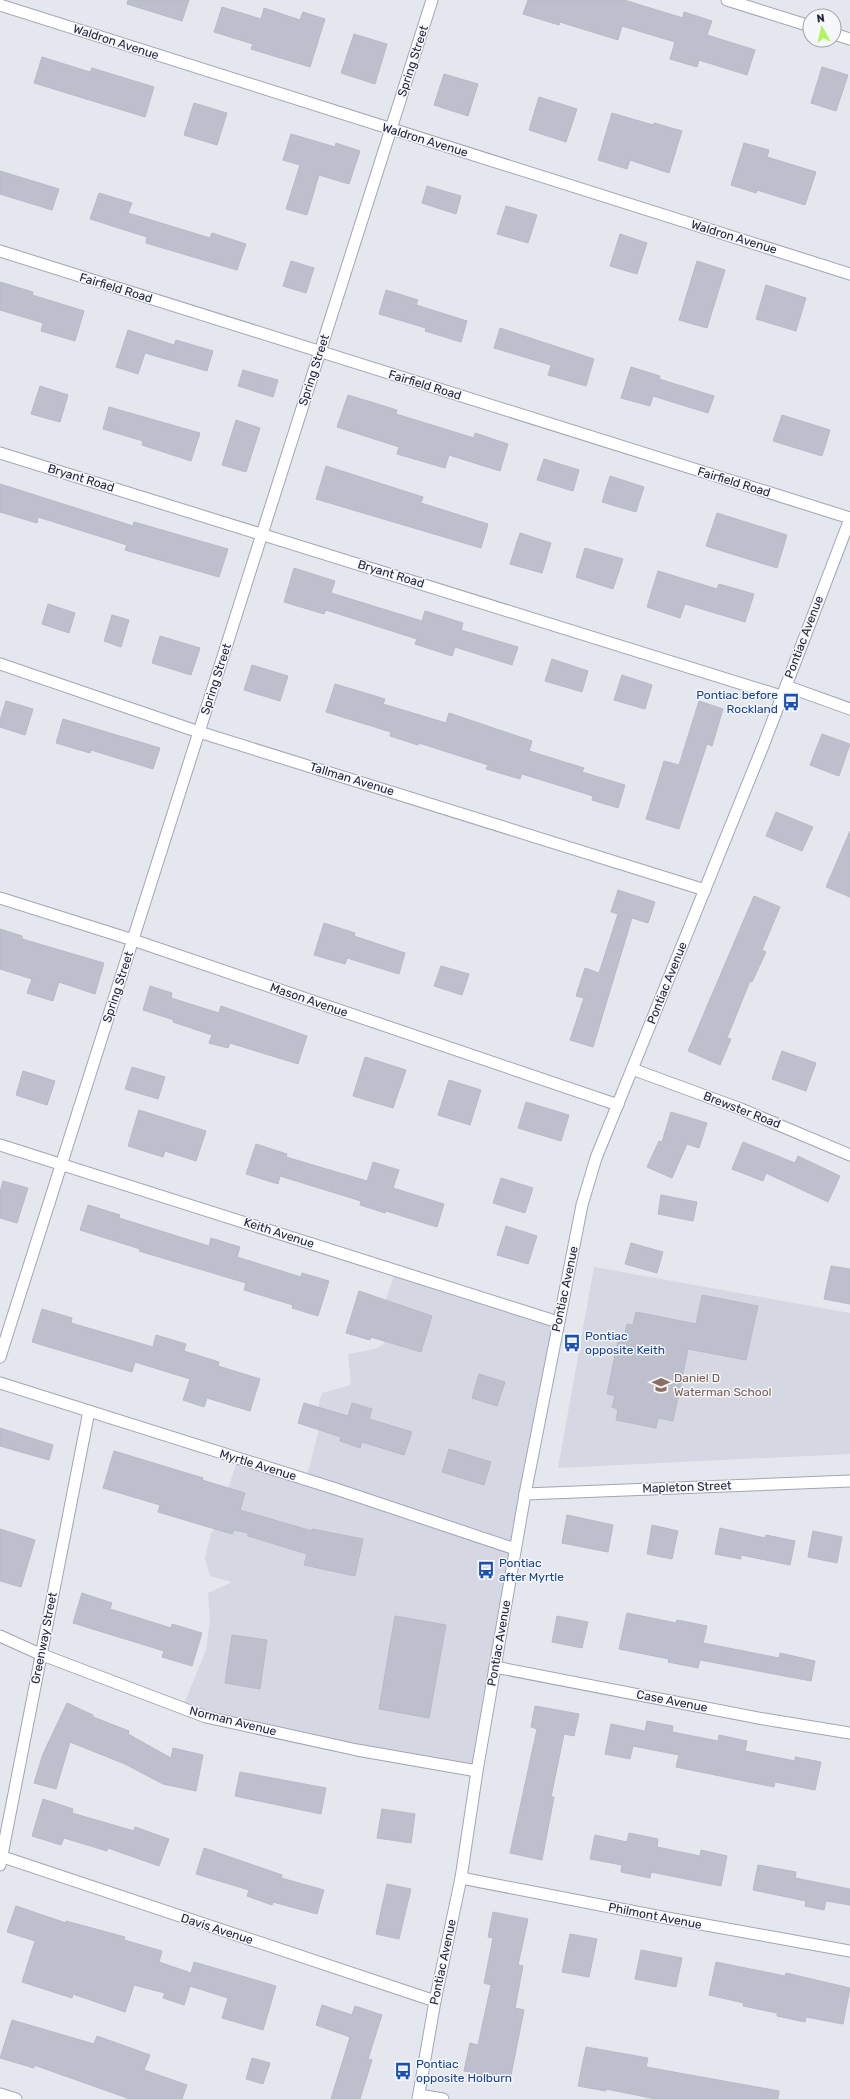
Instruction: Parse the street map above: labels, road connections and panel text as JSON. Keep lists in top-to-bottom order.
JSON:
{
  "streets": {
    "street": [
      "Waldron Avenue",
      "Spring Street",
      "Fairfield Road",
      "Bryant Road",
      "Pontiac Avenue",
      "Tallman Avenue",
      "Mason Avenue",
      "Brewster Road",
      "Keith Avenue",
      "Myrtle Avenue",
      "Mapleton Street",
      "Greenway Street",
      "Case Avenue",
      "Norman Avenue",
      "Philmont Avenue",
      "Davis Avenue"
    ]
  },
  "crossings": [
    ["Waldron Avenue", "Spring Street"],
    ["Spring Street", "Fairfield Road"],
    ["Spring Street", "Bryant Road"],
    ["Spring Street", "Tallman Avenue"],
    ["Spring Street", "Mason Avenue"],
    ["Spring Street", "Keith Avenue"],
    ["Fairfield Road", "Pontiac Avenue"],
    ["Bryant Road", "Pontiac Avenue"],
    ["Pontiac Avenue", "Tallman Avenue"],
    ["Pontiac Avenue", "Mason Avenue"],
    ["Pontiac Avenue", "Brewster Road"],
    ["Pontiac Avenue", "Keith Avenue"],
    ["Pontiac Avenue", "Myrtle Avenue"],
    ["Pontiac Avenue", "Mapleton Street"],
    ["Pontiac Avenue", "Case Avenue"],
    ["Pontiac Avenue", "Norman Avenue"],
    ["Pontiac Avenue", "Philmont Avenue"],
    ["Pontiac Avenue", "Davis Avenue"],
    ["Myrtle Avenue", "Greenway Street"],
    ["Greenway Street", "Norman Avenue"],
    ["Greenway Street", "Davis Avenue"]
  ],
  "places": {
    "bus stop": [
      "Pontiac before Rockland",
      "Pontiac opposite Keith",
      "Pontiac after Myrtle",
      "Pontiac opposite Holburn"
    ],
    "school or university": ["Daniel D Waterman School"]
  },
  "north": "top"
}
